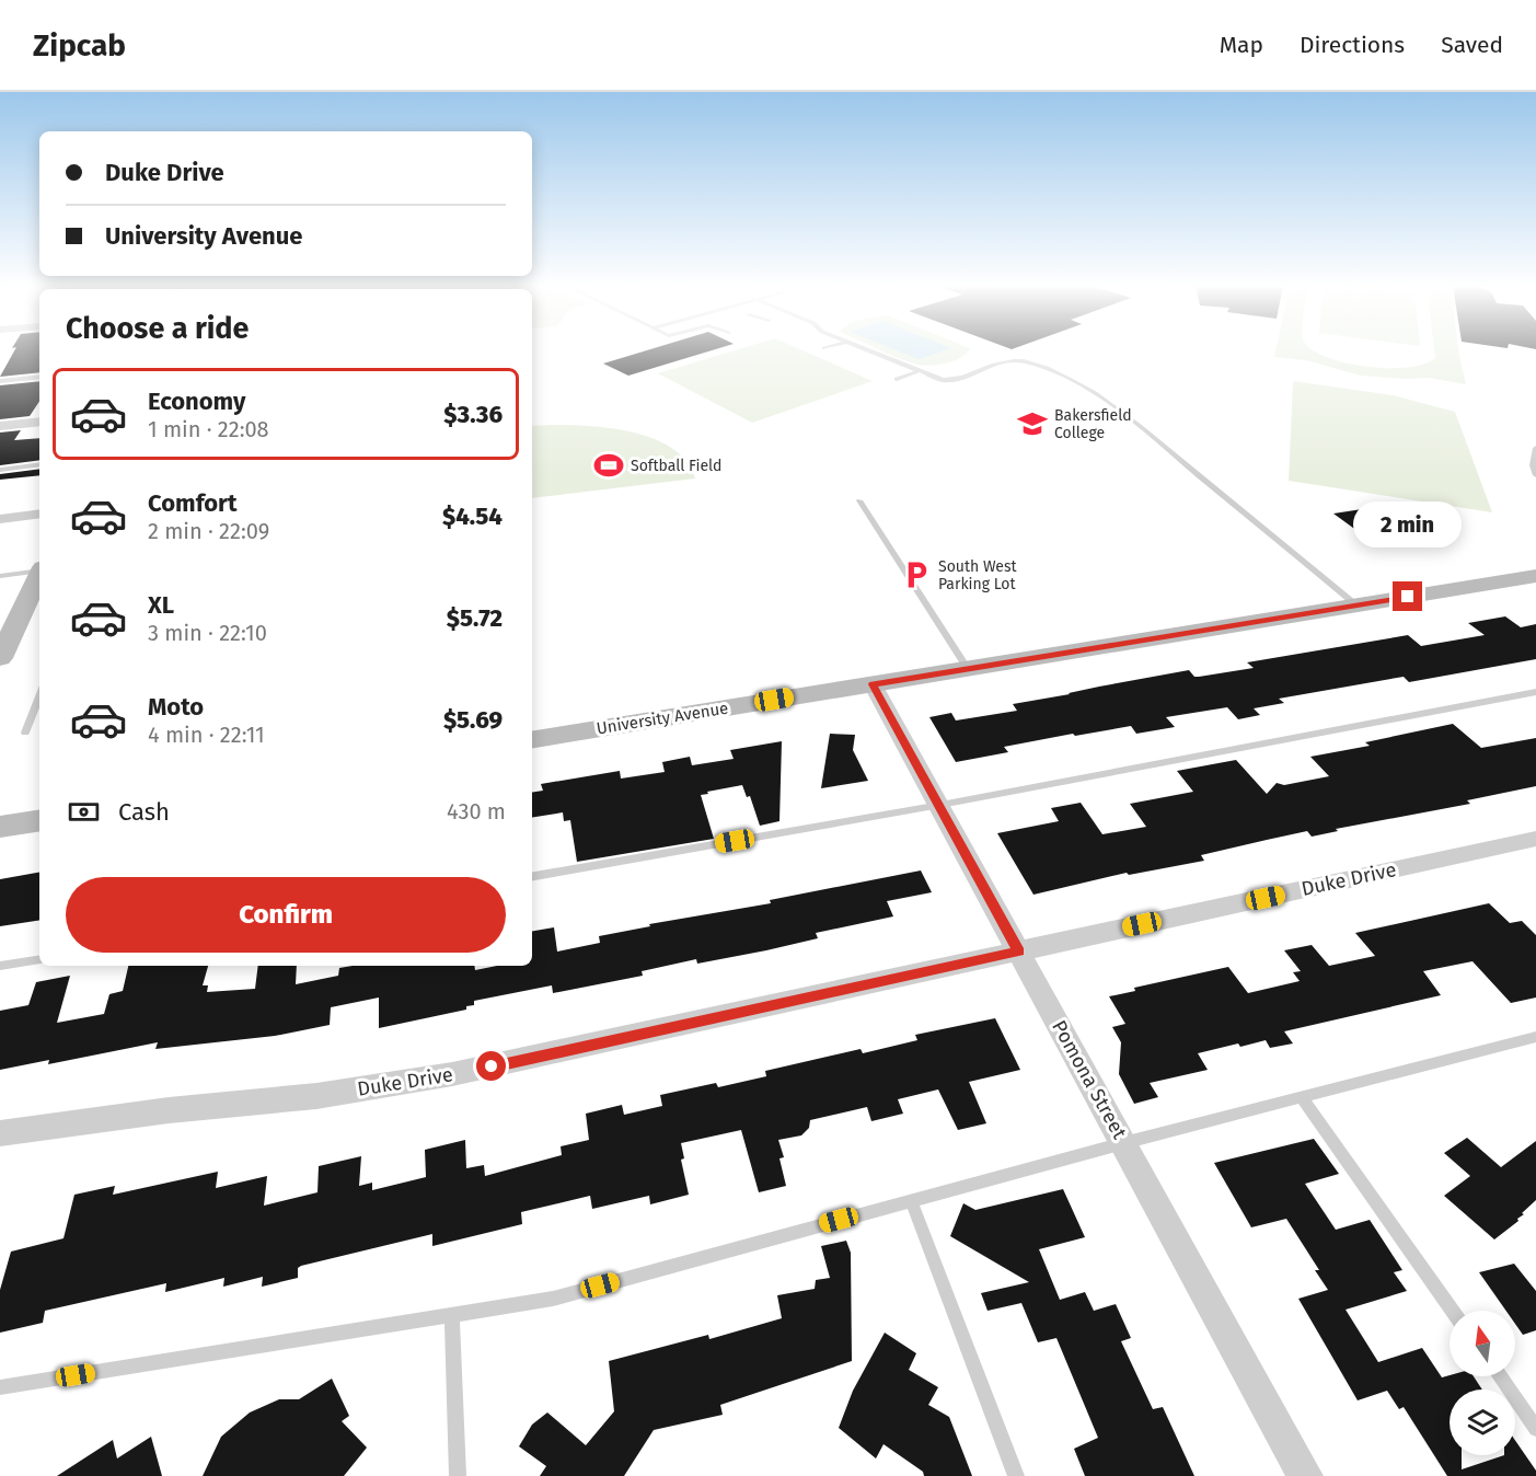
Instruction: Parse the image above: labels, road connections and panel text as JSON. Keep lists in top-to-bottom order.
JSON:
{
  "streets": {
    "street": ["University Avenue", "Duke Drive", "Pomona Street"]
  },
  "crossings": [
    ["University Avenue", "Pomona Street"],
    ["Duke Drive", "Pomona Street"]
  ],
  "places": {
    "school or university": ["Bakersfield College"],
    "sports": ["Softball Field"],
    "parking": ["South West Parking Lot"]
  },
  "north": "top",
  "page": {
    "header": "Zipcab",
    "nav": ["Map", "Directions", "Saved"],
    "banner": ["Duke Drive", "University Avenue"],
    "heading": "Choose a ride",
    "list": [
      {
        "name": "Economy",
        "note": "1 min · 22:08",
        "value": "$3.36"
      },
      {
        "name": "Comfort",
        "note": "2 min · 22:09",
        "value": "$4.54"
      },
      {
        "name": "XL",
        "note": "3 min · 22:10",
        "value": "$5.72"
      },
      {
        "name": "Moto",
        "note": "4 min · 22:11",
        "value": "$5.69"
      }
    ],
    "bubble": "2 min",
    "pay": ["Cash", "430 m"],
    "buttons": "Confirm"
  }
}
